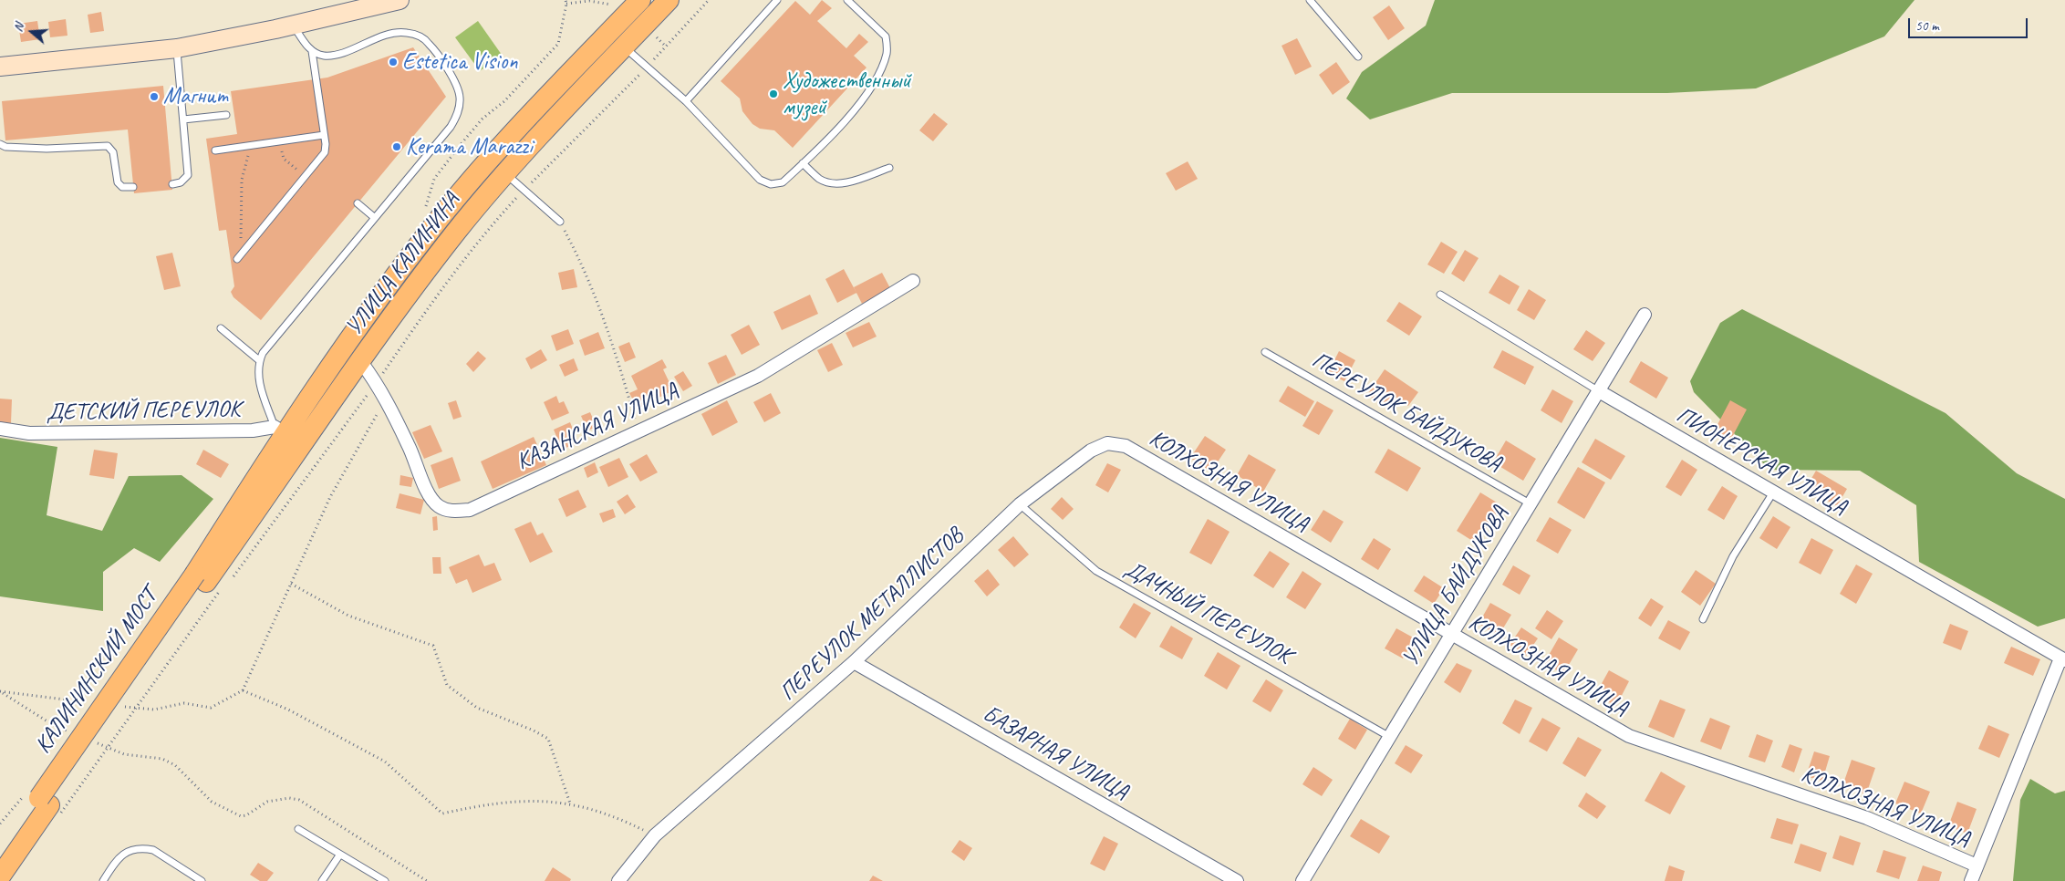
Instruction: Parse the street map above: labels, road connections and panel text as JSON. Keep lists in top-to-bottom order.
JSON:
{
  "streets": {
    "main road": ["УЛИЦА КАЛИНИНА", "КАЛИНИНСКИЙ МОСТ"],
    "street": [
      "ДЕТСКИЙ ПЕРЕУЛОК",
      "КАЗАНСКАЯ УЛИЦА",
      "ПИОНЕРСКАЯ УЛИЦА",
      "КОЛХОЗНАЯ УЛИЦА",
      "УЛИЦА БАЙДУКОВА",
      "ПЕРЕУЛОК МЕТАЛЛИСТОВ",
      "БАЗАРНАЯ УЛИЦА"
    ],
    "lane": ["ПЕРЕУЛОК БАЙДУКОВА", "ДАЧНЫЙ ПЕРЕУЛОК"]
  },
  "crossings": [
    ["УЛИЦА КАЛИНИНА", "ДЕТСКИЙ ПЕРЕУЛОК"],
    ["УЛИЦА КАЛИНИНА", "КАЗАНСКАЯ УЛИЦА"],
    ["УЛИЦА КАЛИНИНА", "КАЛИНИНСКИЙ МОСТ"],
    ["ПЕРЕУЛОК БАЙДУКОВА", "УЛИЦА БАЙДУКОВА"],
    ["ПИОНЕРСКАЯ УЛИЦА", "КОЛХОЗНАЯ УЛИЦА"],
    ["ПИОНЕРСКАЯ УЛИЦА", "УЛИЦА БАЙДУКОВА"],
    ["КОЛХОЗНАЯ УЛИЦА", "УЛИЦА БАЙДУКОВА"],
    ["КОЛХОЗНАЯ УЛИЦА", "ПЕРЕУЛОК МЕТАЛЛИСТОВ"],
    ["УЛИЦА БАЙДУКОВА", "ДАЧНЫЙ ПЕРЕУЛОК"],
    ["ДАЧНЫЙ ПЕРЕУЛОК", "ПЕРЕУЛОК МЕТАЛЛИСТОВ"],
    ["ПЕРЕУЛОК МЕТАЛЛИСТОВ", "БАЗАРНАЯ УЛИЦА"]
  ],
  "places": [
    "Estetica Vision",
    "Художественный музей",
    "Магнит",
    "Kerama Marazzi"
  ],
  "scale_bar": "50 m",
  "north": "left"
}
